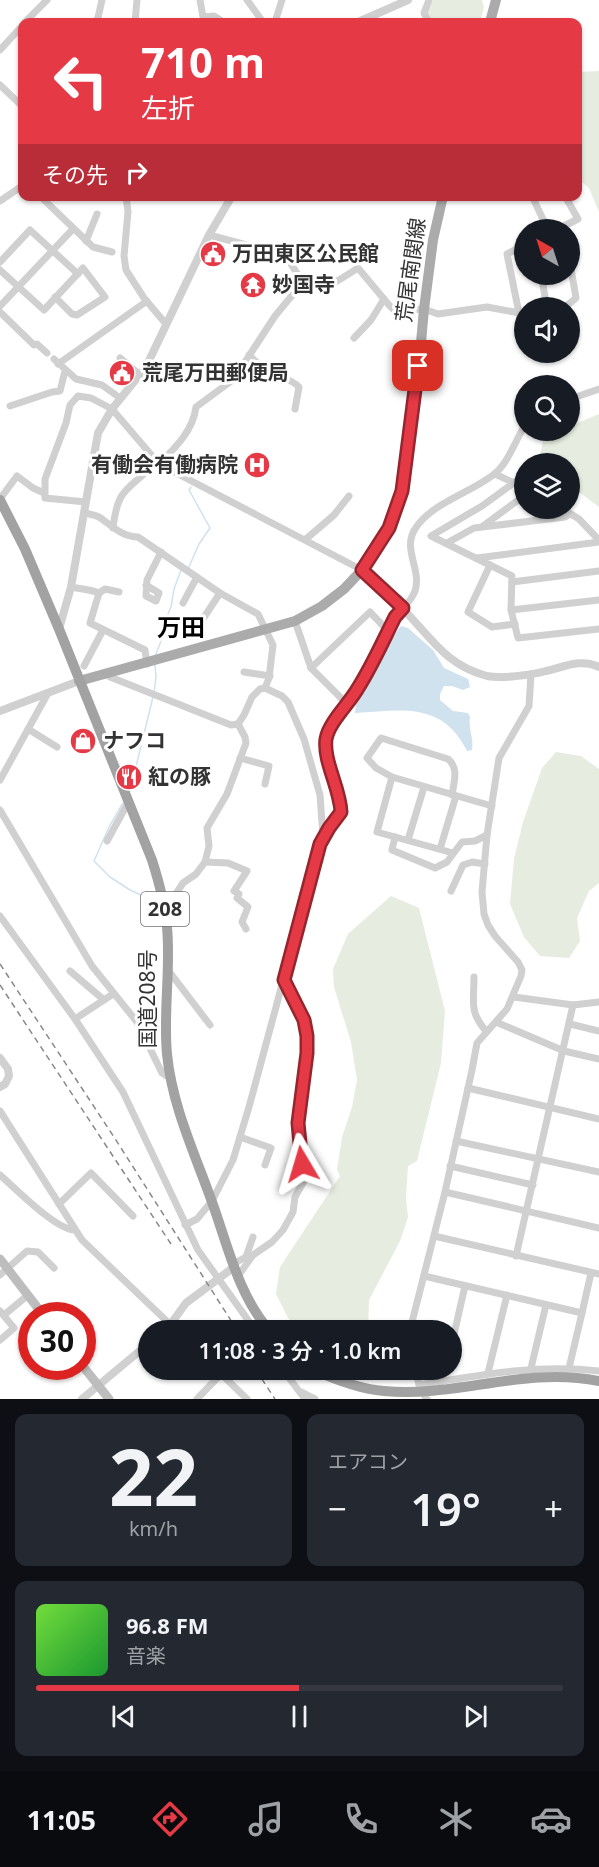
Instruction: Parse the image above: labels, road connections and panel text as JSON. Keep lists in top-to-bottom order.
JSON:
{
  "streets": {
    "highway": ["208", "国道208号"],
    "main road": ["荒尾南関線"]
  },
  "crossings": [
    ["荒尾南関線", "国道208号"]
  ],
  "districts": ["万田"],
  "places": {
    "public building": ["万田東区公民館", "荒尾万田郵便局"],
    "temple": ["妙国寺"],
    "hospital": ["有働会有働病院"],
    "shop": ["ナフコ"],
    "restaurant": ["紅の豚"]
  },
  "north": "top left",
  "page": {
    "turn": ["710 m", "左折"],
    "then": "その先",
    "limit": "30",
    "trip": "11:08 · 3 分 · 1.0 km",
    "tile": [
      ["22", "km/h"],
      "エアコン"
    ],
    "heat": ["−", "19°", "+"],
    "song": ["96.8 FM", "音楽"],
    "tabs": "11:05"
  }
}
